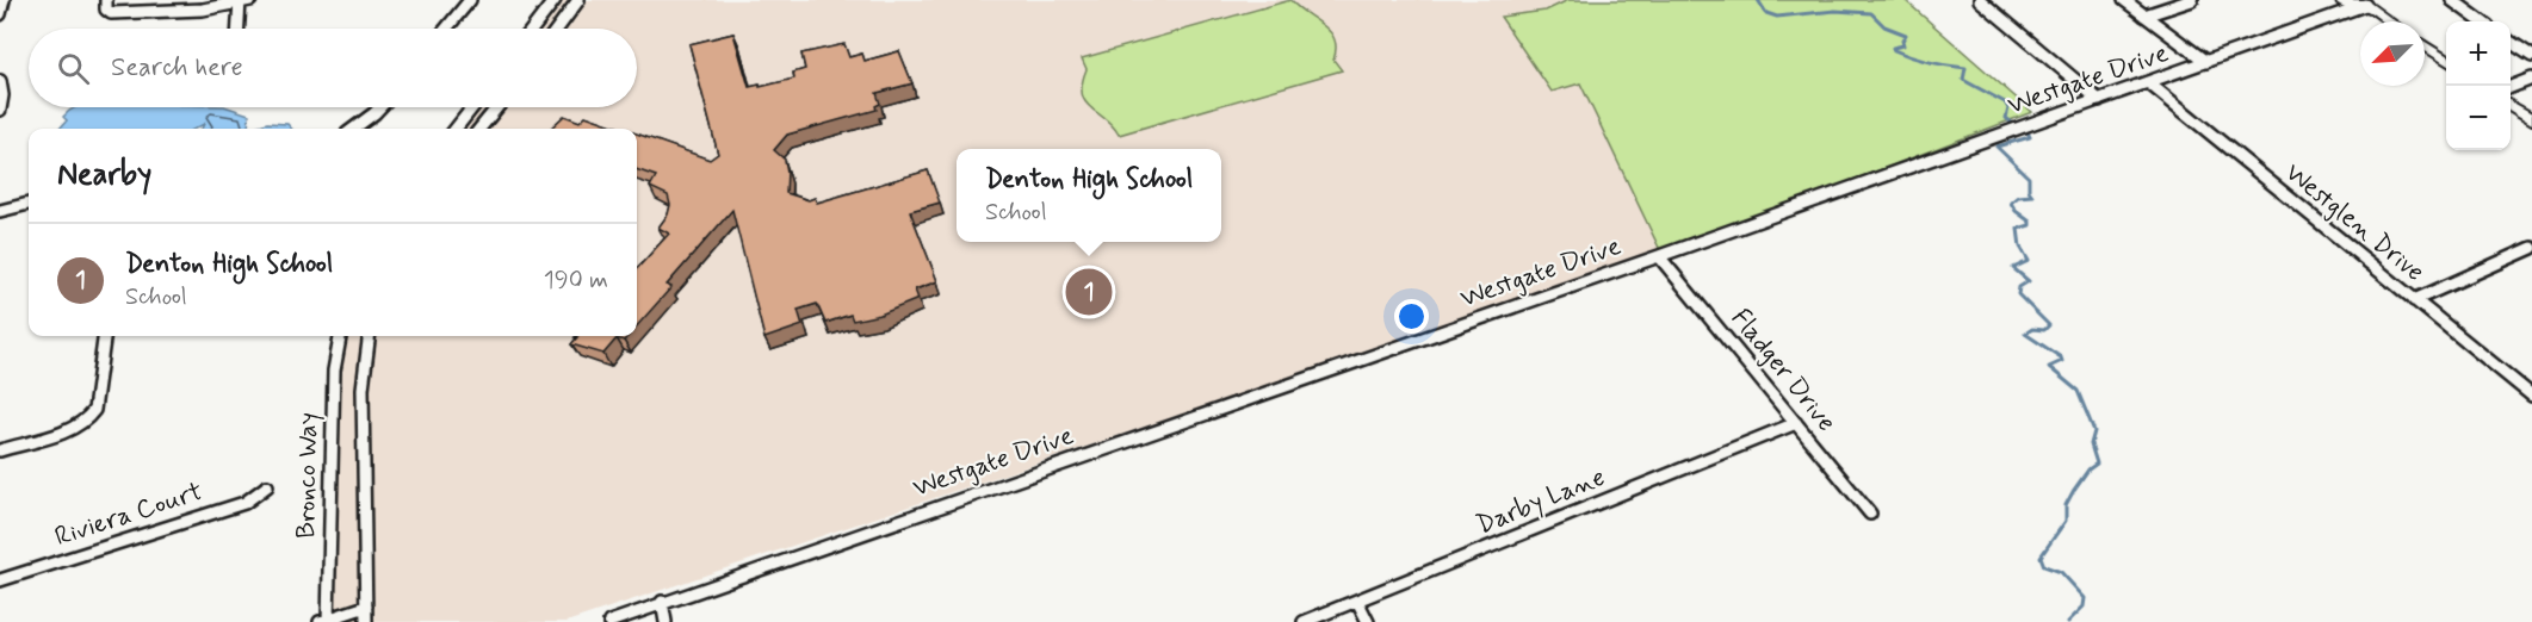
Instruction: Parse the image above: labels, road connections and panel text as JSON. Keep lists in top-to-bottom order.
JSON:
{
  "streets": {
    "street": [
      "Westgate Drive",
      "Westglen Drive",
      "Fladger Drive",
      "Bronco Way",
      "Darby Lane",
      "Riviera Court"
    ]
  },
  "crossings": [
    ["Westgate Drive", "Westglen Drive"],
    ["Westgate Drive", "Fladger Drive"],
    ["Fladger Drive", "Darby Lane"]
  ],
  "north": "bottom left",
  "page": {
    "map_buttons": ["+", "−"],
    "search": "Search here",
    "heading": "Nearby",
    "popup": ["Denton High School", "School"],
    "list": [
      {
        "mark": "1",
        "name": "Denton High School",
        "note": "School",
        "value": "190 m"
      }
    ],
    "pins": "1"
  }
}
